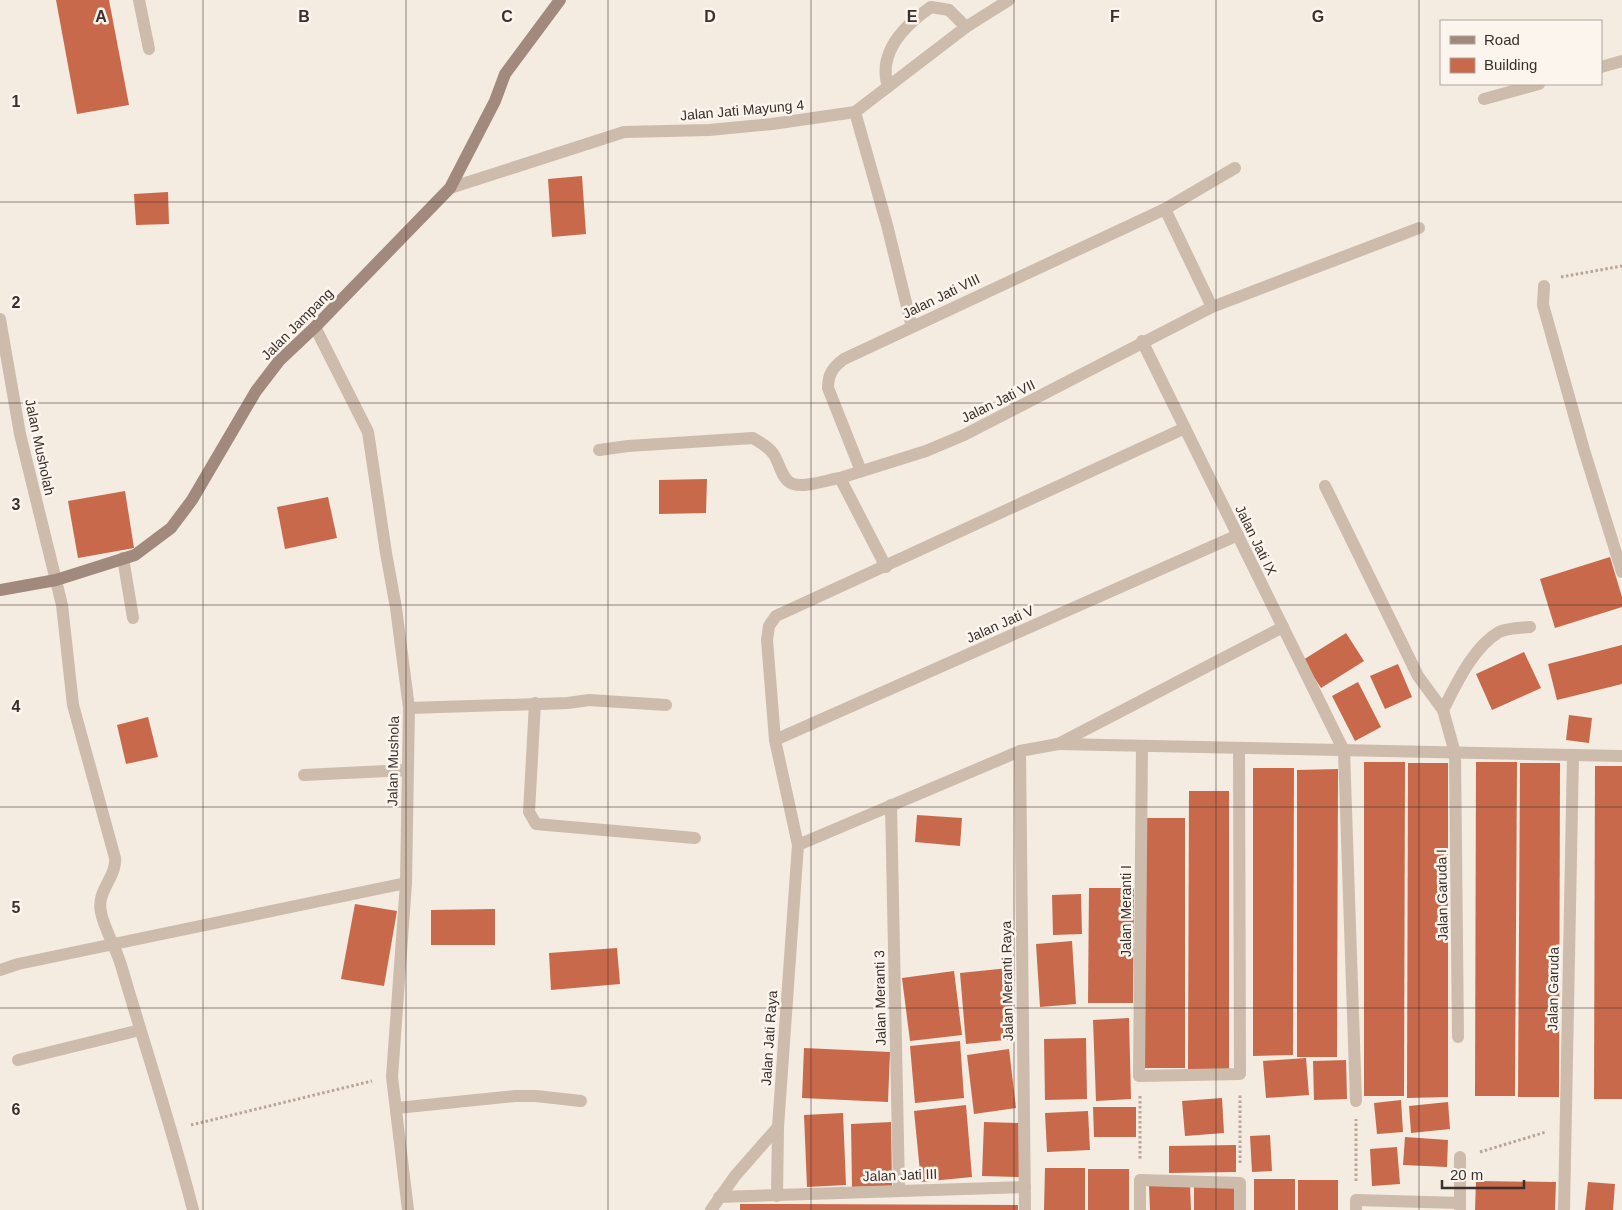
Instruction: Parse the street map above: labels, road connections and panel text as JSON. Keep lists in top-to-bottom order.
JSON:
{
  "streets": {
    "street": [
      "Jalan Jati Mayung 4",
      "Jalan Jati VIII",
      "Jalan Jampang",
      "Jalan Jati VII",
      "Jalan Musholah",
      "Jalan Jati IX",
      "Jalan Jati V",
      "Jalan Mushola",
      "Jalan Garuda I",
      "Jalan Meranti I",
      "Jalan Meranti Raya",
      "Jalan Garuda",
      "Jalan Meranti 3",
      "Jalan Jati Raya",
      "Jalan Jati III"
    ]
  },
  "crossings": [
    ["Jalan Jati Mayung 4", "Jalan Jampang"],
    ["Jalan Jati VIII", "Jalan Jati VII"],
    ["Jalan Jampang", "Jalan Musholah"],
    ["Jalan Jampang", "Jalan Mushola"],
    ["Jalan Jati VII", "Jalan Jati IX"],
    ["Jalan Jati IX", "Jalan Jati V"],
    ["Jalan Jati IX", "Jalan Jati Raya"],
    ["Jalan Jati V", "Jalan Jati Raya"],
    ["Jalan Meranti Raya", "Jalan Jati III"],
    ["Jalan Meranti 3", "Jalan Jati III"]
  ],
  "legend": ["Road", "Building"],
  "scale_bar": "20 m",
  "grid": {
    "columns": [
      "A",
      "B",
      "C",
      "D",
      "E",
      "F",
      "G"
    ],
    "rows": [
      "1",
      "2",
      "3",
      "4",
      "5",
      "6"
    ]
  }
}
